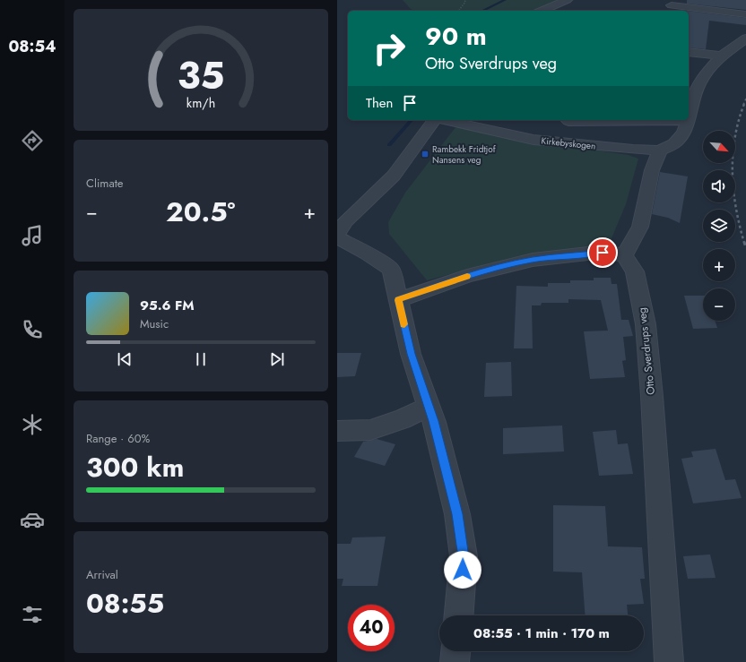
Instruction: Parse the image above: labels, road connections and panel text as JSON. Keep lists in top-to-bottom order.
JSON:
{
  "streets": {
    "street": ["Kirkebyskogen", "Otto Sverdrups veg"]
  },
  "places": {
    "transit": ["Rambekk Fridtjof Nansens veg"]
  },
  "north": "bottom right",
  "page": {
    "tabs": "08:54",
    "turn": ["90 m", "Otto Sverdrups veg"],
    "then": "Then",
    "map_buttons": ["+", "−"],
    "tile": [
      "Climate",
      ["Range · 60%", "300 km"],
      ["Arrival", "08:55"]
    ],
    "heat": ["−", "20.5°", "+"],
    "song": ["95.6 FM", "Music"],
    "limit": "40",
    "trip": "08:55 · 1 min · 170 m",
    "gauge": ["35", "km/h"]
  }
}
